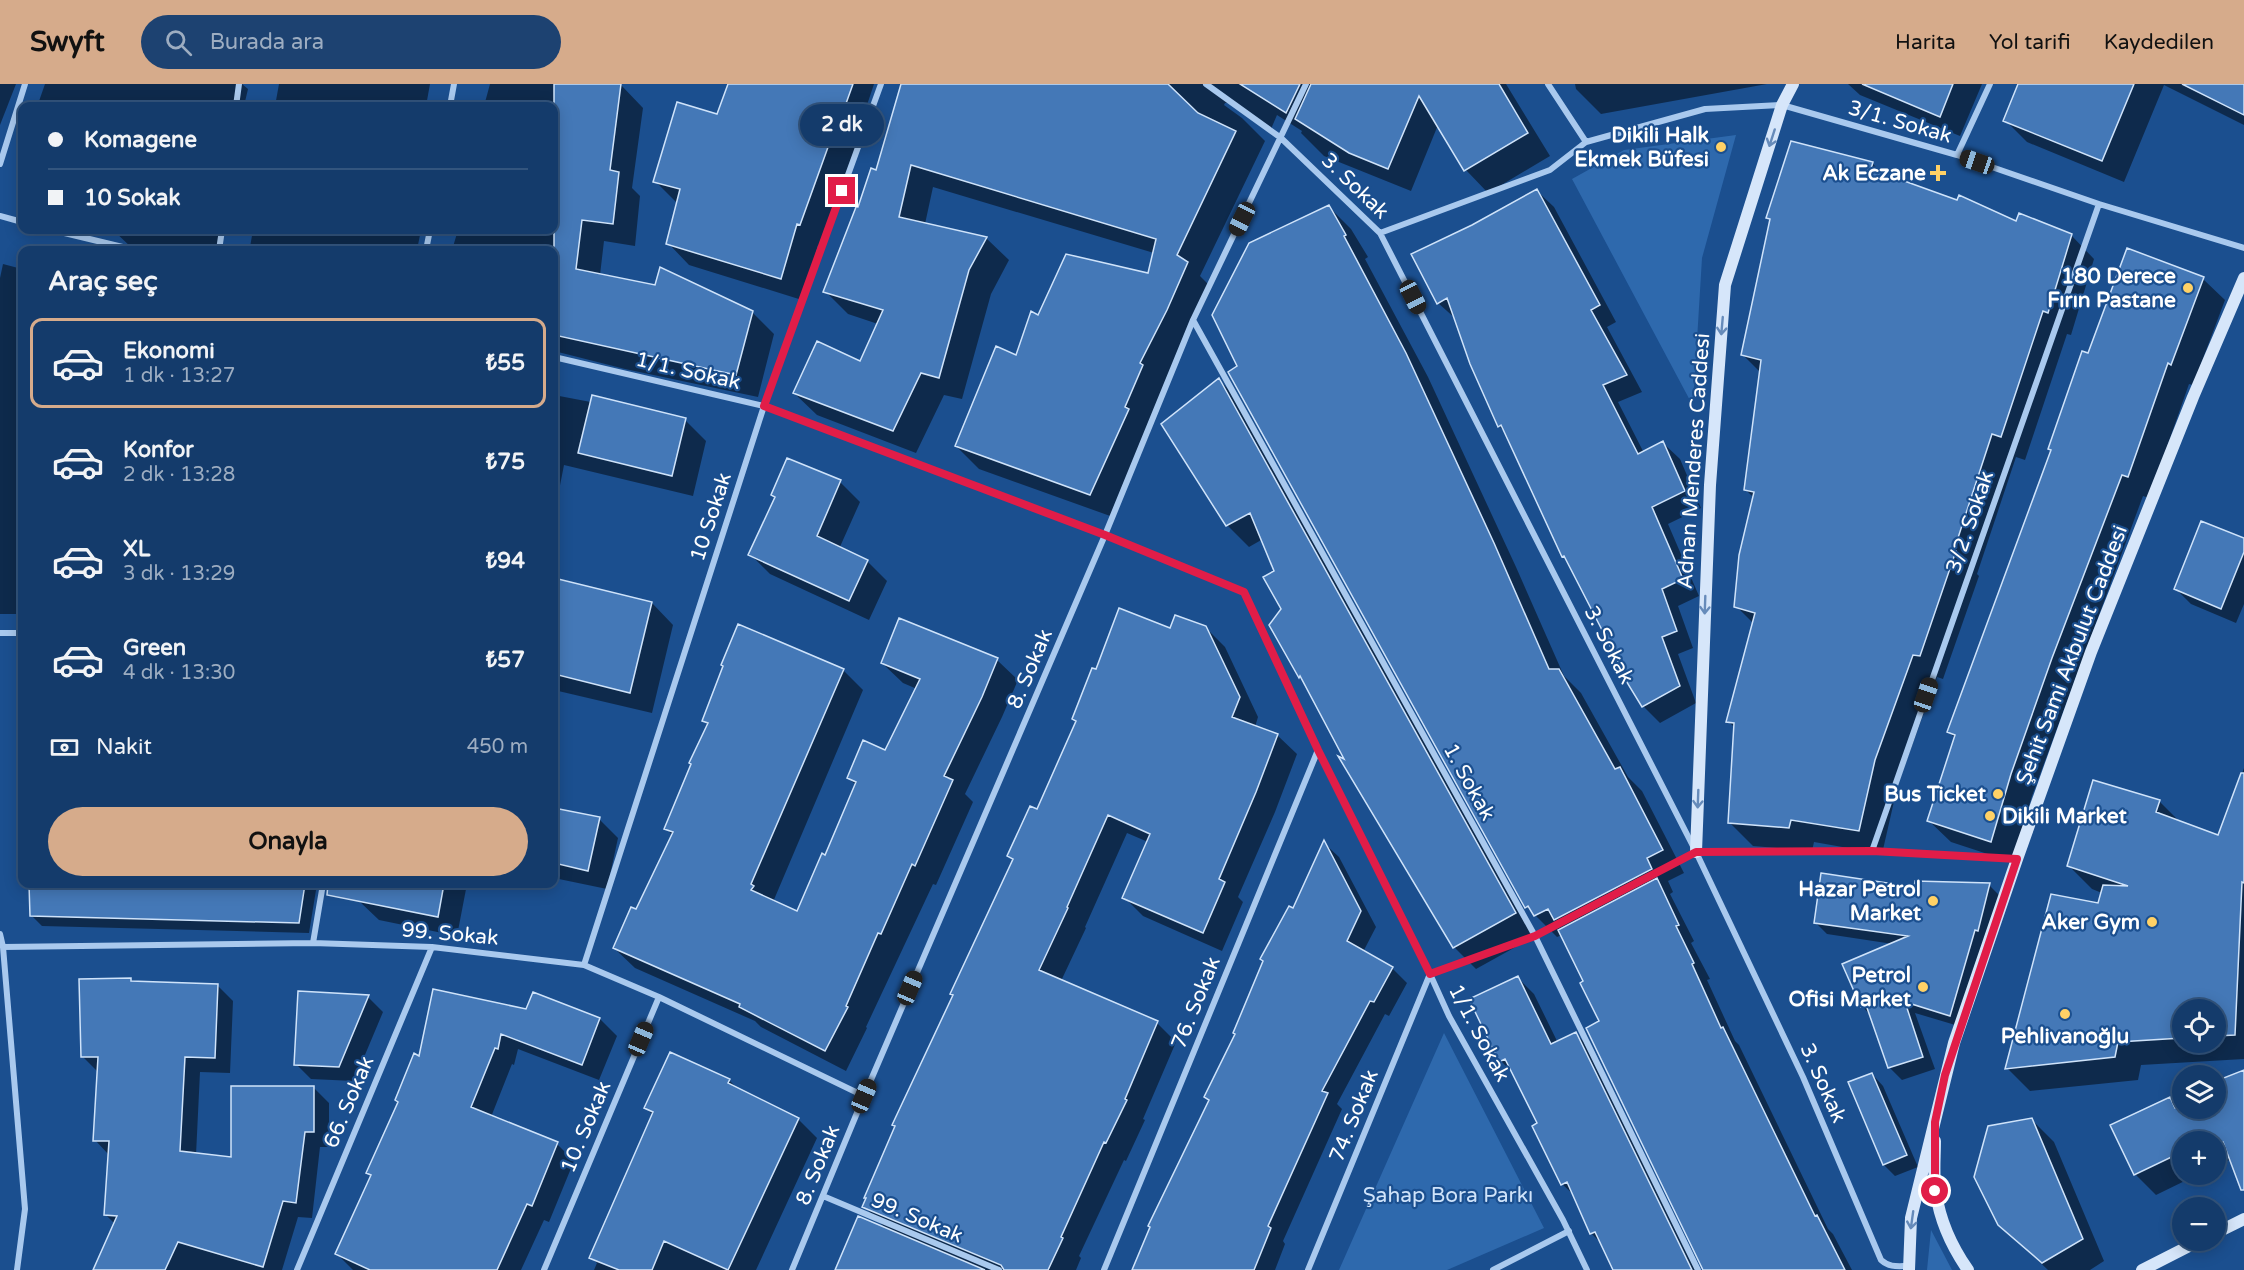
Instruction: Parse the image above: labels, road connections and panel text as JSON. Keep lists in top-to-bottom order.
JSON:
{
  "streets": {
    "main road": ["Adnan Menderes Caddesi", "Şehit Sami Akbulut Caddesi"],
    "street": [
      "3/1. Sokak",
      "3. Sokak",
      "1/1. Sokak",
      "10 Sokak",
      "3/2. Sokak",
      "8. Sokak",
      "1. Sokak",
      "99. Sokak",
      "76. Sokak",
      "66. Sokak",
      "74. Sokak",
      "10. Sokak"
    ]
  },
  "crossings": [
    ["3/1. Sokak", "3. Sokak"],
    ["3/1. Sokak", "Adnan Menderes Caddesi"],
    ["3/1. Sokak", "3/2. Sokak"],
    ["3. Sokak", "Adnan Menderes Caddesi"],
    ["3. Sokak", "Şehit Sami Akbulut Caddesi"],
    ["3. Sokak", "8. Sokak"],
    ["1/1. Sokak", "10 Sokak"],
    ["1/1. Sokak", "8. Sokak"],
    ["1/1. Sokak", "76. Sokak"],
    ["1/1. Sokak", "74. Sokak"],
    ["10 Sokak", "99. Sokak"],
    ["8. Sokak", "1. Sokak"],
    ["8. Sokak", "99. Sokak"],
    ["99. Sokak", "66. Sokak"],
    ["99. Sokak", "10. Sokak"]
  ],
  "one_way": ["Adnan Menderes Caddesi"],
  "parks": ["Şahap Bora Parkı"],
  "places": {
    "other": [
      "Dikili Halk Ekmek Büfesi",
      "180 Derece Fırın Pastane",
      "Bus Ticket",
      "Dikili Market",
      "Hazar Petrol Market",
      "Aker Gym",
      "Petrol Ofisi Market",
      "Pehlivanoğlu"
    ],
    "health": ["Ak Eczane"]
  },
  "page": {
    "header": "Swyft",
    "search": "Burada ara",
    "nav": ["Harita", "Yol tarifi", "Kaydedilen"],
    "banner": ["Komagene", "10 Sokak"],
    "bubble": "2 dk",
    "heading": "Araç seç",
    "list": [
      {
        "name": "Ekonomi",
        "note": "1 dk · 13:27",
        "value": "₺55"
      },
      {
        "name": "Konfor",
        "note": "2 dk · 13:28",
        "value": "₺75"
      },
      {
        "name": "XL",
        "note": "3 dk · 13:29",
        "value": "₺94"
      },
      {
        "name": "Green",
        "note": "4 dk · 13:30",
        "value": "₺57"
      }
    ],
    "pay": ["Nakit", "450 m"],
    "buttons": "Onayla",
    "map_buttons": ["+", "−"]
  }
}
